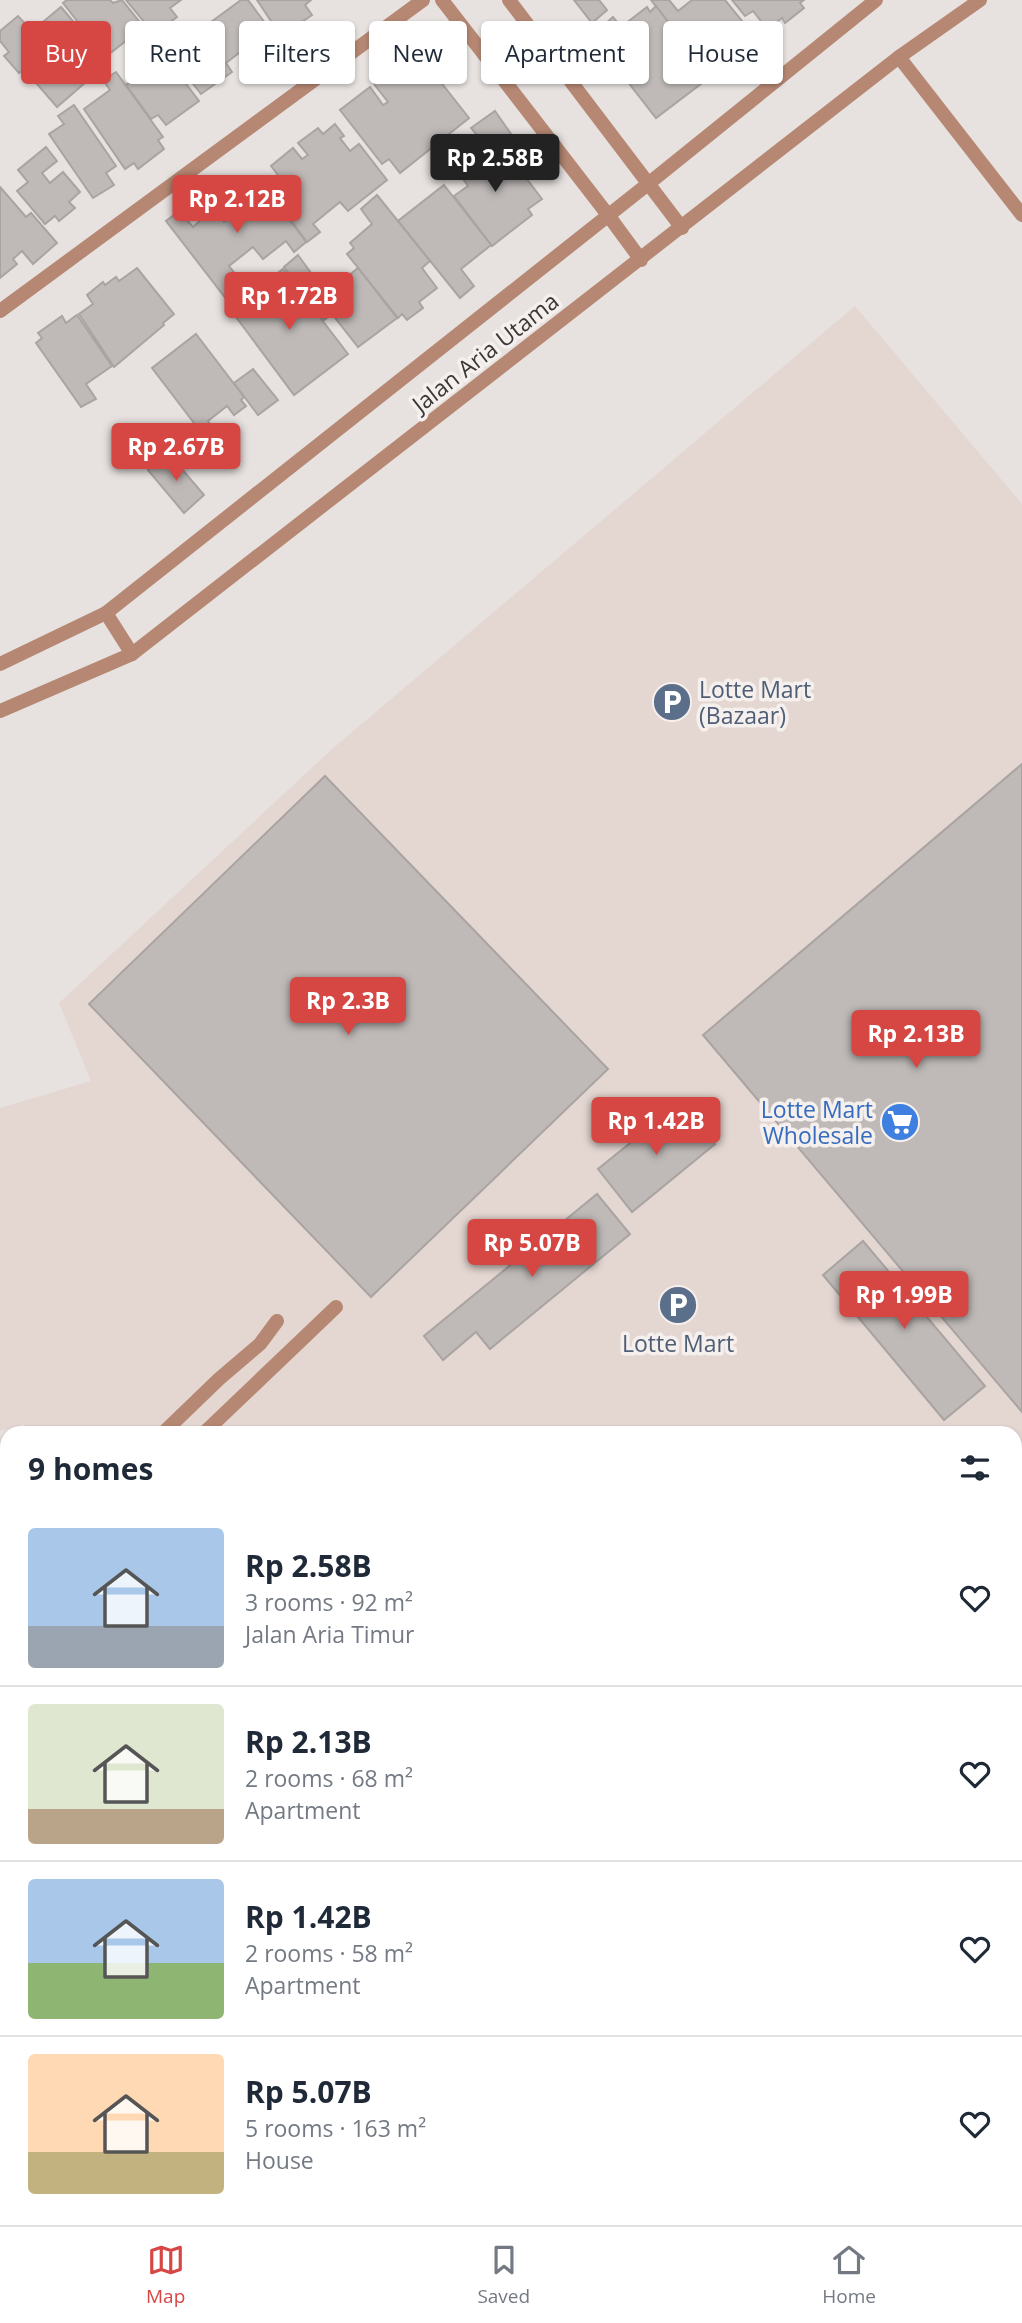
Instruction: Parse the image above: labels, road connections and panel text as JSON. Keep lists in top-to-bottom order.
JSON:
{
  "streets": {
    "street": ["Jalan Aria Utama"]
  },
  "places": {
    "parking": ["Lotte Mart (Bazaar)", "Lotte Mart"],
    "supermarket": ["Lotte Mart Wholesale"]
  },
  "page": {
    "chip": [
      "Buy",
      "Rent",
      "Filters",
      "New",
      "Apartment",
      "House"
    ],
    "price": [
      "Rp 2.58B",
      "Rp 2.12B",
      "Rp 1.72B",
      "Rp 2.67B",
      "Rp 2.3B",
      "Rp 2.13B",
      "Rp 1.42B",
      "Rp 5.07B",
      "Rp 1.99B"
    ],
    "heading": "9 homes",
    "list": [
      {
        "name": "Rp 2.58B",
        "note": "3 rooms · 92 m² · Jalan Aria Timur"
      },
      {
        "name": "Rp 2.13B",
        "note": "2 rooms · 68 m² · Apartment"
      },
      {
        "name": "Rp 1.42B",
        "note": "2 rooms · 58 m² · Apartment"
      },
      {
        "name": "Rp 5.07B",
        "note": "5 rooms · 163 m² · House"
      }
    ],
    "tabs": ["Map", "Saved", "Home"]
  }
}
